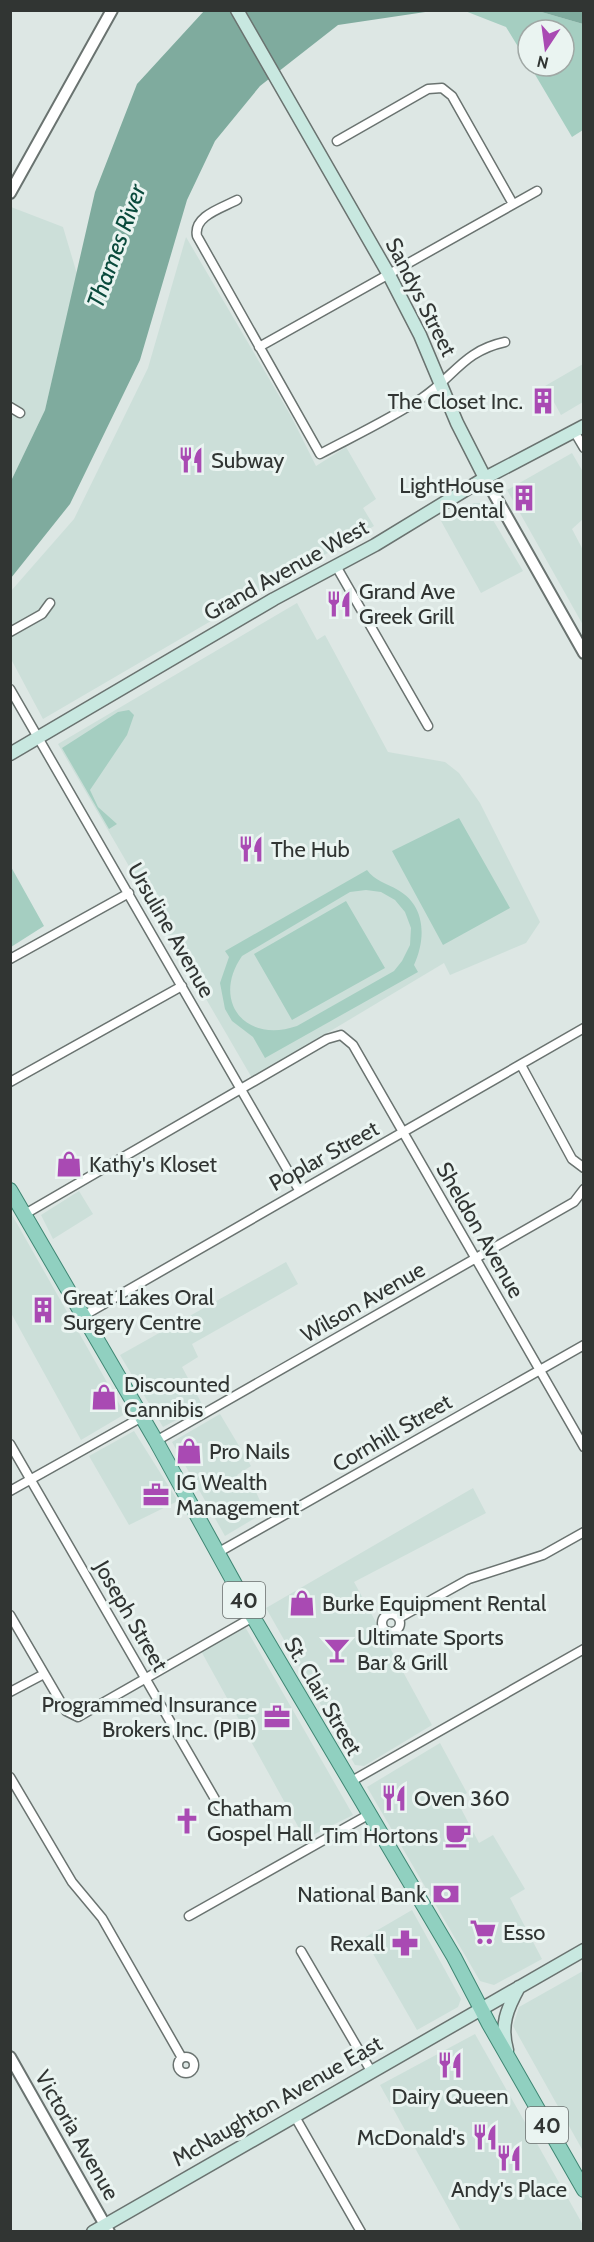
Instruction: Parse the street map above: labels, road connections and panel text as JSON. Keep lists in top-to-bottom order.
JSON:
{
  "streets": {
    "main road": [
      "Sandys Street",
      "Grand Avenue West",
      "40",
      "St. Clair Street",
      "McNaughton Avenue East"
    ],
    "street": [
      "Ursuline Avenue",
      "Poplar Street",
      "Sheldon Avenue",
      "Wilson Avenue",
      "Cornhill Street",
      "Joseph Street",
      "Victoria Avenue"
    ]
  },
  "crossings": [
    ["Sandys Street", "Grand Avenue West"],
    ["Grand Avenue West", "Ursuline Avenue"],
    ["Ursuline Avenue", "Poplar Street"],
    ["Ursuline Avenue", "Sheldon Avenue"],
    ["Poplar Street", "Sheldon Avenue"],
    ["Poplar Street", "St. Clair Street"],
    ["Sheldon Avenue", "Wilson Avenue"],
    ["Sheldon Avenue", "Cornhill Street"],
    ["Wilson Avenue", "St. Clair Street"],
    ["Cornhill Street", "St. Clair Street"],
    ["St. Clair Street", "McNaughton Avenue East"],
    ["McNaughton Avenue East", "Victoria Avenue"]
  ],
  "water": ["Thames River"],
  "places": {
    "building": ["The Closet Inc.", "LightHouse Dental", "Great Lakes Oral Surgery Centre"],
    "restaurant": [
      "Subway",
      "Grand Ave Greek Grill",
      "The Hub",
      "Oven 360",
      "Dairy Queen",
      "McDonald's",
      "Andy's Place"
    ],
    "shop": [
      "Kathy's Kloset",
      "Discounted Cannibis",
      "Pro Nails",
      "Burke Equipment Rental"
    ],
    "office": ["IG Wealth Management", "Programmed Insurance Brokers Inc. (PIB)"],
    "bar": ["Ultimate Sports Bar & Grill"],
    "church": ["Chatham Gospel Hall"],
    "cafe": ["Tim Hortons"],
    "bank": ["National Bank"],
    "supermarket": ["Esso"],
    "pharmacy": ["Rexall"]
  },
  "north": "bottom"
}
